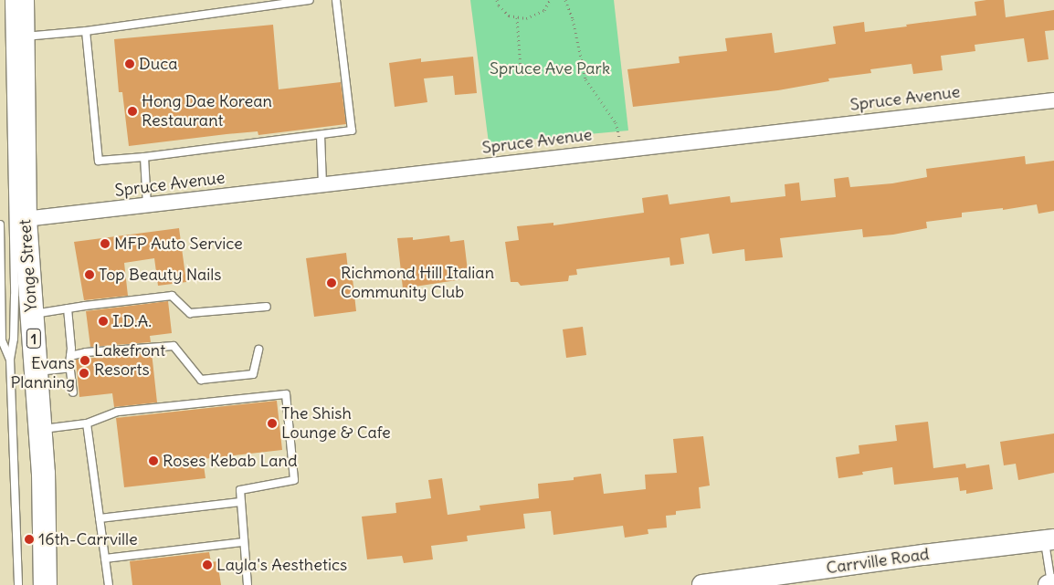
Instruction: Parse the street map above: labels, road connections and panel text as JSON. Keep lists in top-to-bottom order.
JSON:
{
  "streets": {
    "main road": ["Yonge Street", "1", "Carrville Road"],
    "street": ["Spruce Avenue"]
  },
  "crossings": [
    ["Spruce Avenue", "Yonge Street"]
  ],
  "parks": ["Spruce Ave Park"],
  "places": [
    "Duca",
    "Hong Dae Korean Restaurant",
    "MFP Auto Service",
    "Top Beauty Nails",
    "Richmond Hill Italian Community Club",
    "I.D.A.",
    "Lakefront Resorts",
    "Evans Planning",
    "The Shish Lounge & Cafe",
    "Roses Kebab Land",
    "16th-Carrville",
    "Layla's Aesthetics"
  ]
}
